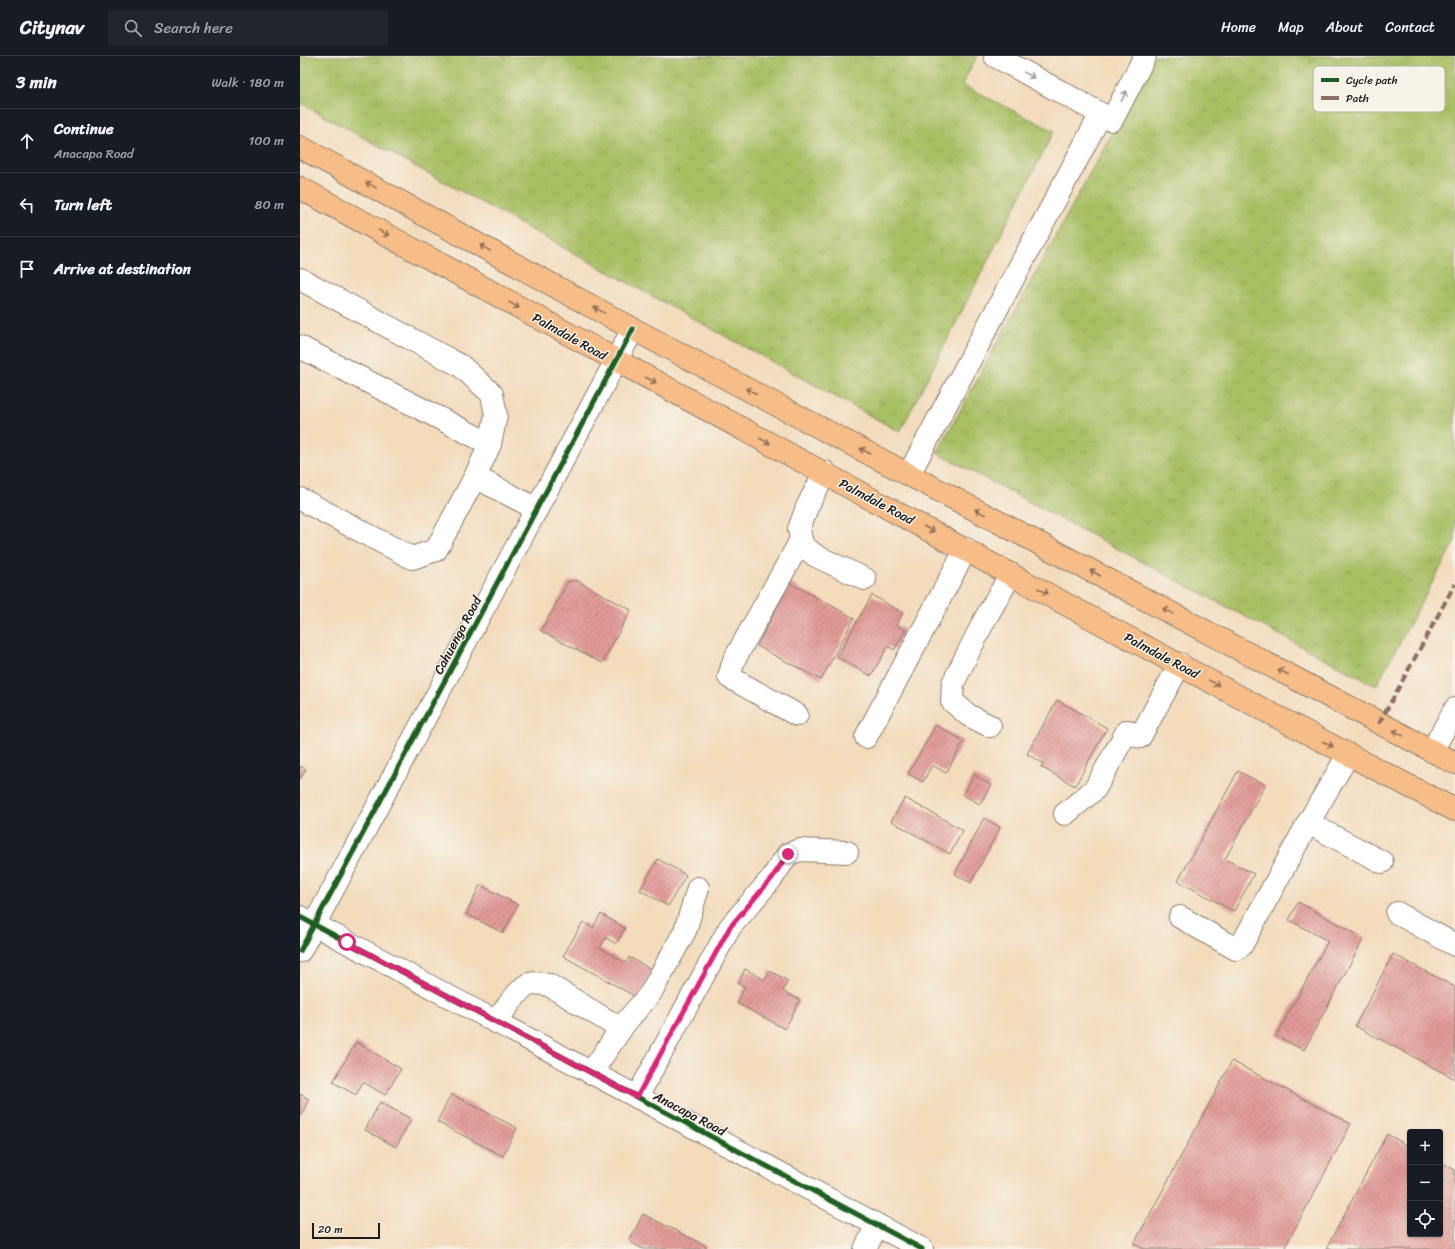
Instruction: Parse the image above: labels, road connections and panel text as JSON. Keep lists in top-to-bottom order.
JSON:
{
  "streets": {
    "highway": ["Palmdale Road"],
    "street": ["Cahuenga Road", "Anacapa Road"]
  },
  "crossings": [
    ["Palmdale Road", "Cahuenga Road"],
    ["Cahuenga Road", "Anacapa Road"]
  ],
  "legend": ["Cycle path", "Path"],
  "scale_bar": "20 m",
  "page": {
    "header": "Citynav",
    "search": "Search here",
    "nav": [
      "Home",
      "Map",
      "About",
      "Contact"
    ],
    "heading": ["3 min", "Walk · 180 m"],
    "list": [
      ["Continue", "Anacapa Road", "100 m"],
      ["Turn left", "80 m"],
      "Arrive at destination"
    ],
    "map_buttons": ["+", "−"],
    "scale": "20 m"
  }
}
